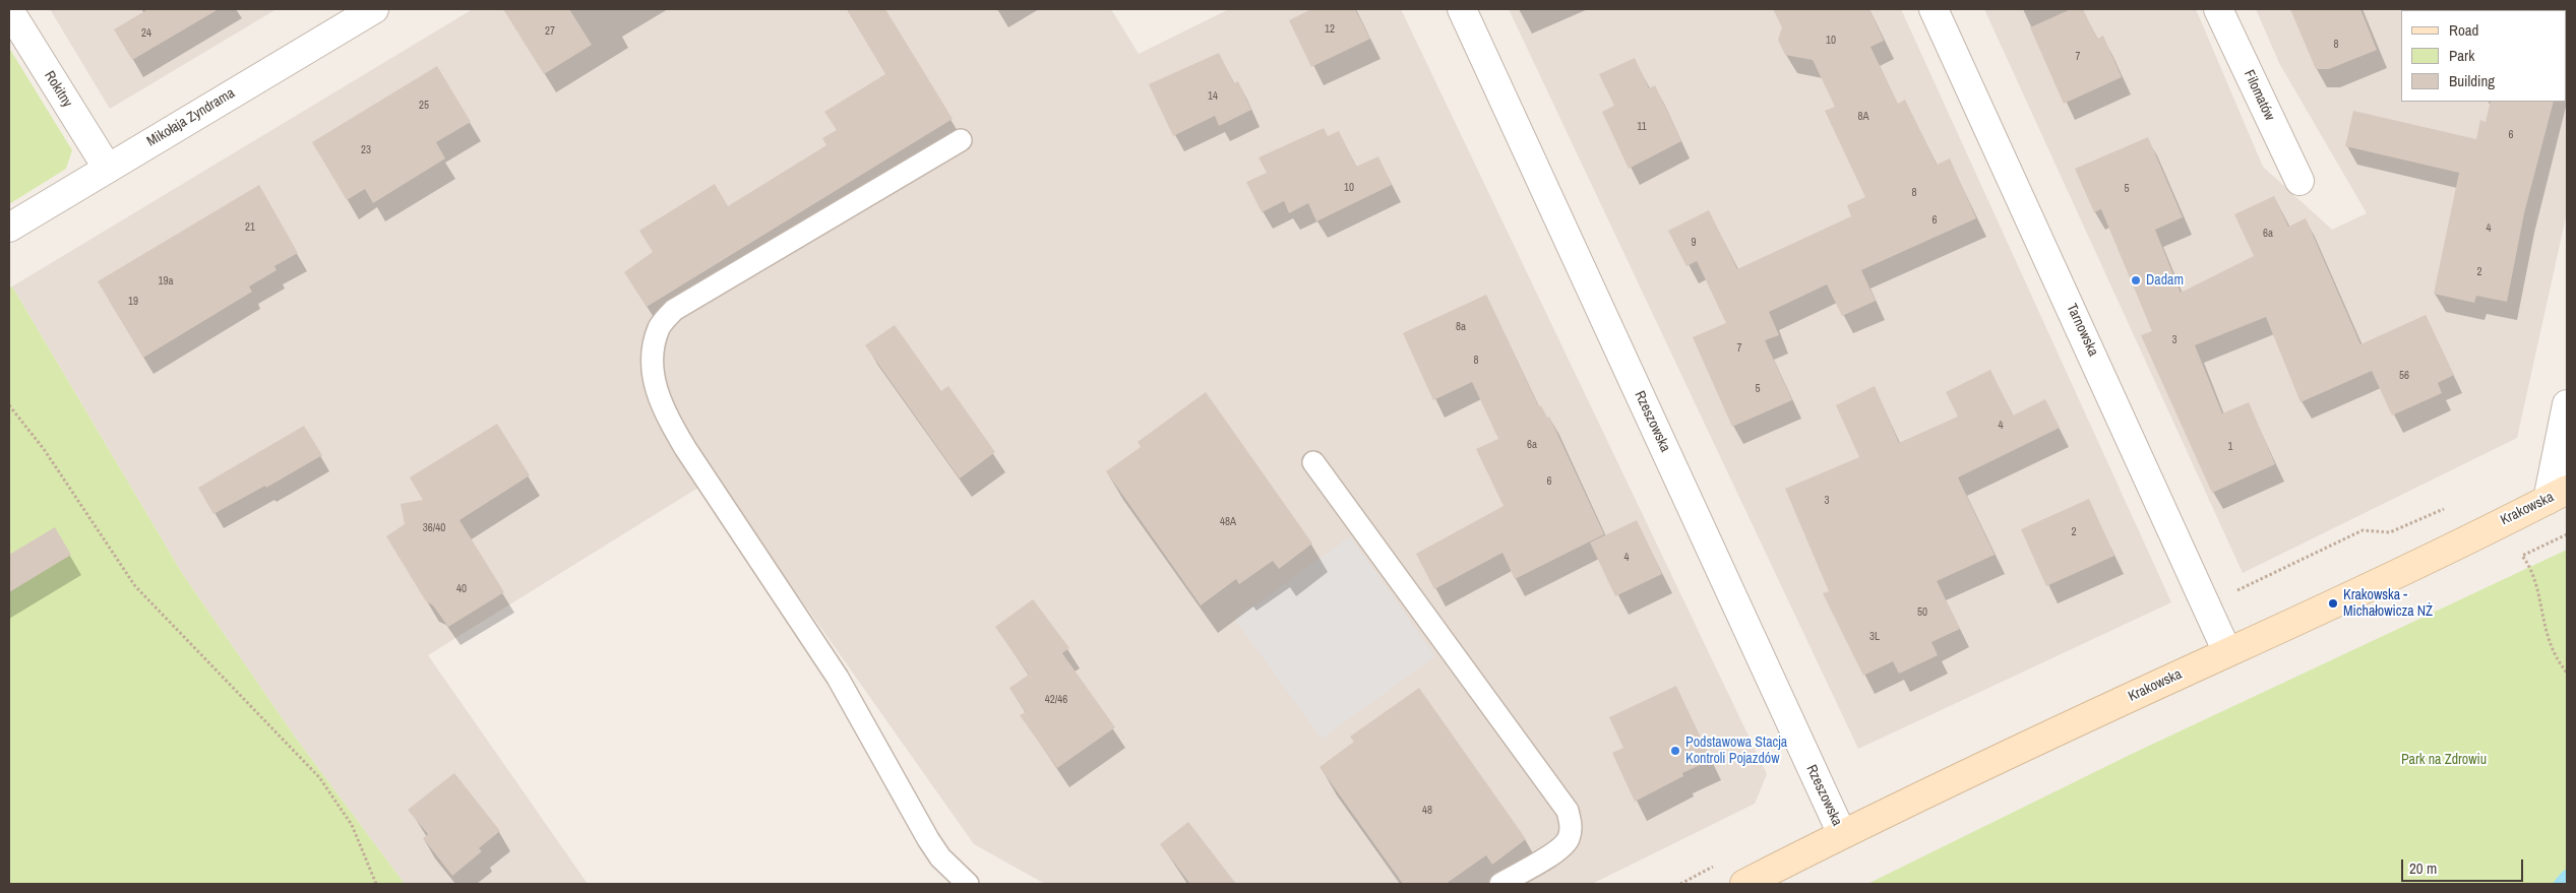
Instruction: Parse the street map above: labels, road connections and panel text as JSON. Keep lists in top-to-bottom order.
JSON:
{
  "streets": {
    "main road": ["Krakowska"],
    "street": [
      "Rokitny",
      "Filomatów",
      "Mikołaja Zyndrama",
      "Tarnowska",
      "Rzeszowska"
    ]
  },
  "crossings": [
    ["Rokitny", "Mikołaja Zyndrama"],
    ["Tarnowska", "Krakowska"],
    ["Rzeszowska", "Krakowska"]
  ],
  "parks": ["Park na Zdrowiu"],
  "places": ["Dadam", "Krakowska - Michałowicza NŻ", "Podstawowa Stacja Kontroli Pojazdów"],
  "house_numbers": [
    "12",
    "27",
    "24",
    "10",
    "8",
    "7",
    "14",
    "25",
    "8A",
    "11",
    "6",
    "23",
    "10",
    "5",
    "8",
    "6",
    "21",
    "4",
    "6a",
    "9",
    "2",
    "19a",
    "19",
    "8a",
    "3",
    "7",
    "8",
    "56",
    "5",
    "4",
    "6a",
    "1",
    "6",
    "3",
    "48A",
    "36/40",
    "2",
    "4",
    "40",
    "50",
    "3L",
    "42/46",
    "48"
  ],
  "legend": ["Road", "Park", "Building"],
  "scale_bar": "20 m"
}
